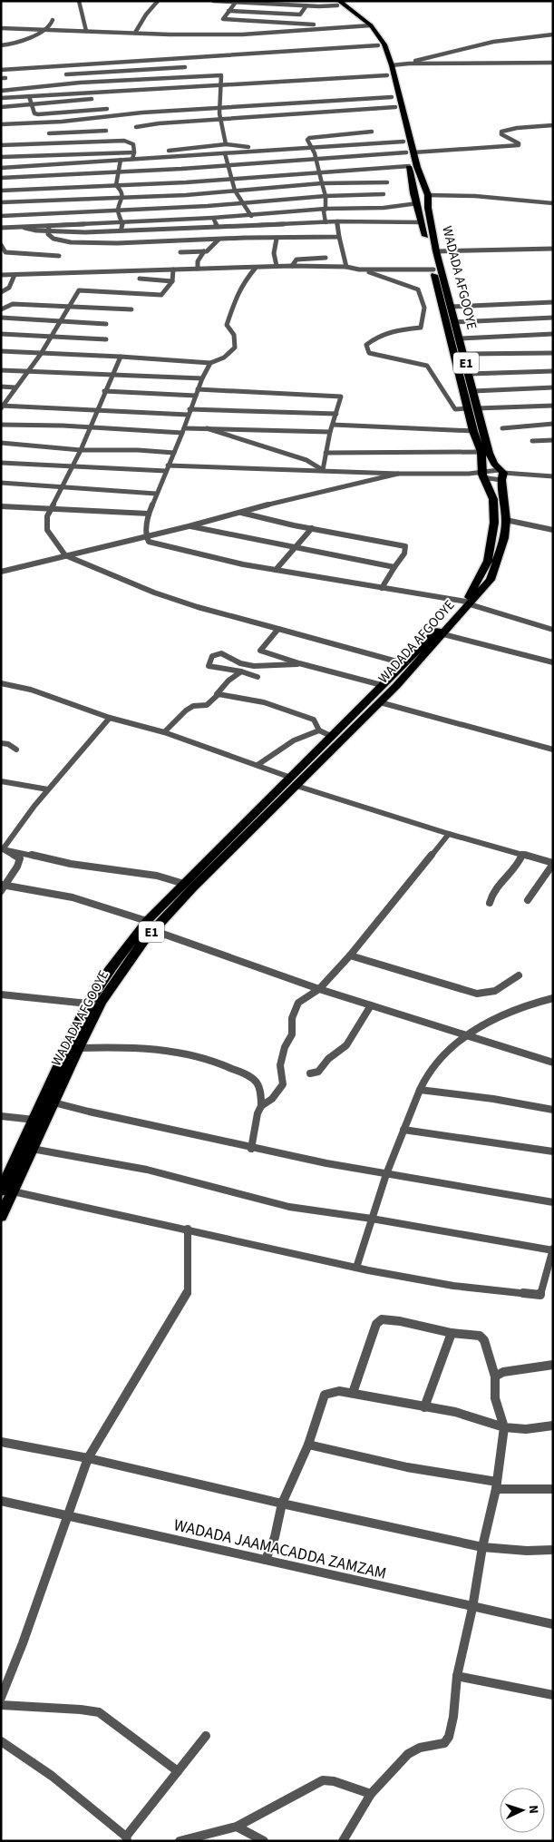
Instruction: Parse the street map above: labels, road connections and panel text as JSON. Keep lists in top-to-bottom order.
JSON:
{
  "streets": {
    "highway": ["WADADA AFGOOYE", "E1"],
    "street": ["WADADA JAAMACADDA ZAMZAM"]
  },
  "north": "right"
}
